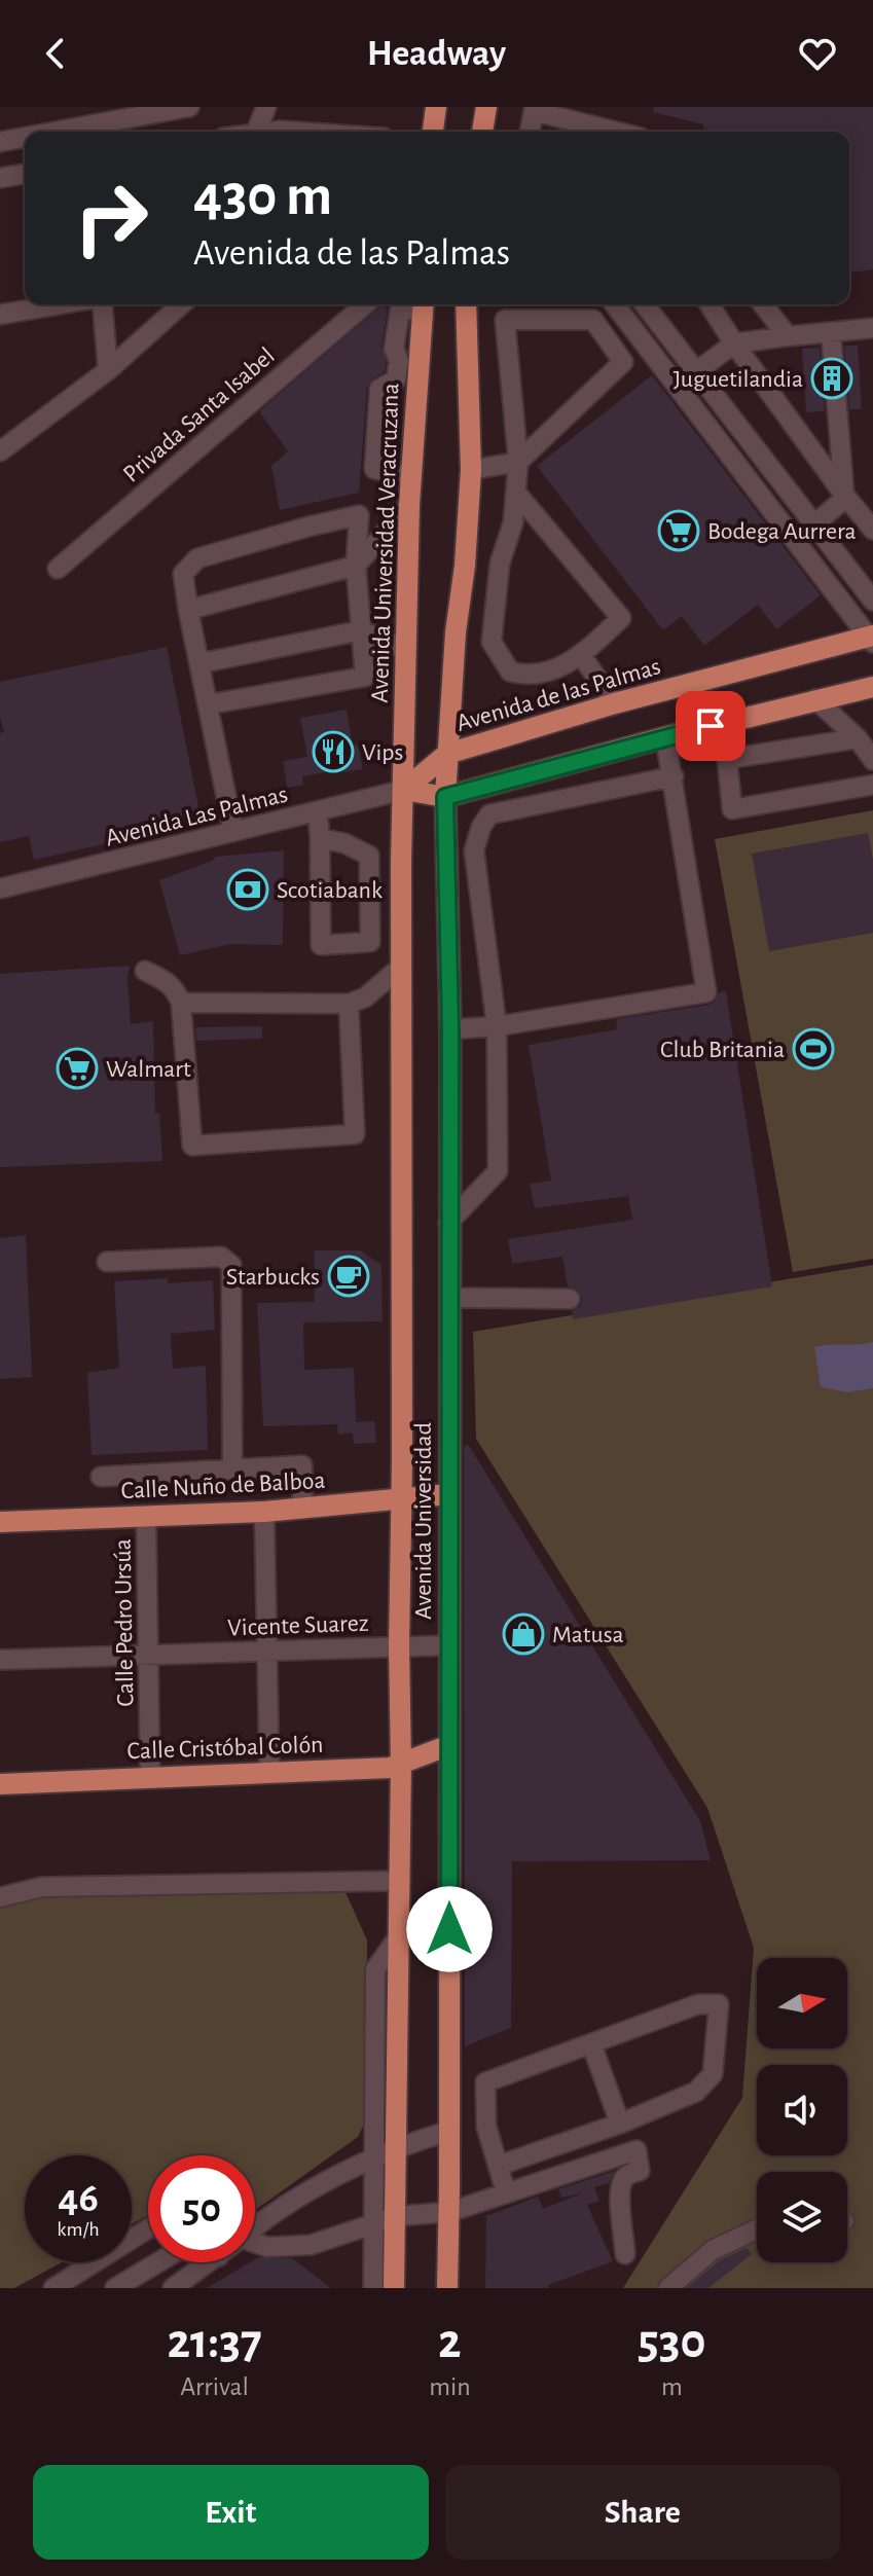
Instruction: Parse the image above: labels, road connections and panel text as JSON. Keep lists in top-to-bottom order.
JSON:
{
  "streets": {
    "main road": [
      "Avenida Universidad Veracruzana",
      "Avenida de las Palmas",
      "Calle Nuño de Balboa",
      "Avenida Universidad",
      "Calle Cristóbal Colón"
    ],
    "street": [
      "Privada Santa Isabel",
      "Avenida Las Palmas",
      "Calle Pedro Ursúa",
      "Vicente Suarez"
    ]
  },
  "crossings": [
    ["Avenida Universidad Veracruzana", "Avenida de las Palmas"],
    ["Avenida Universidad Veracruzana", "Avenida Las Palmas"],
    ["Avenida Universidad Veracruzana", "Avenida Universidad"],
    ["Avenida de las Palmas", "Avenida Las Palmas"],
    ["Avenida de las Palmas", "Avenida Universidad"],
    ["Avenida Las Palmas", "Avenida Universidad"],
    ["Calle Nuño de Balboa", "Avenida Universidad"],
    ["Calle Nuño de Balboa", "Calle Pedro Ursúa"],
    ["Avenida Universidad", "Vicente Suarez"],
    ["Avenida Universidad", "Calle Cristóbal Colón"],
    ["Calle Pedro Ursúa", "Vicente Suarez"],
    ["Calle Pedro Ursúa", "Calle Cristóbal Colón"]
  ],
  "places": {
    "building": ["Juguetilandia"],
    "supermarket": ["Bodega Aurrera", "Walmart"],
    "restaurant": ["Vips"],
    "bank": ["Scotiabank"],
    "sports": ["Club Britania"],
    "cafe": ["Starbucks"],
    "shop": ["Matusa"]
  },
  "north": "right",
  "page": {
    "header": "Headway",
    "turn": ["430 m", "Avenida de las Palmas"],
    "speed": "46 km/h",
    "limit": "50",
    "eta": [
      "21:37",
      "Arrival",
      "2",
      "min",
      "530",
      "m"
    ],
    "buttons": ["Exit", "Share"]
  }
}
